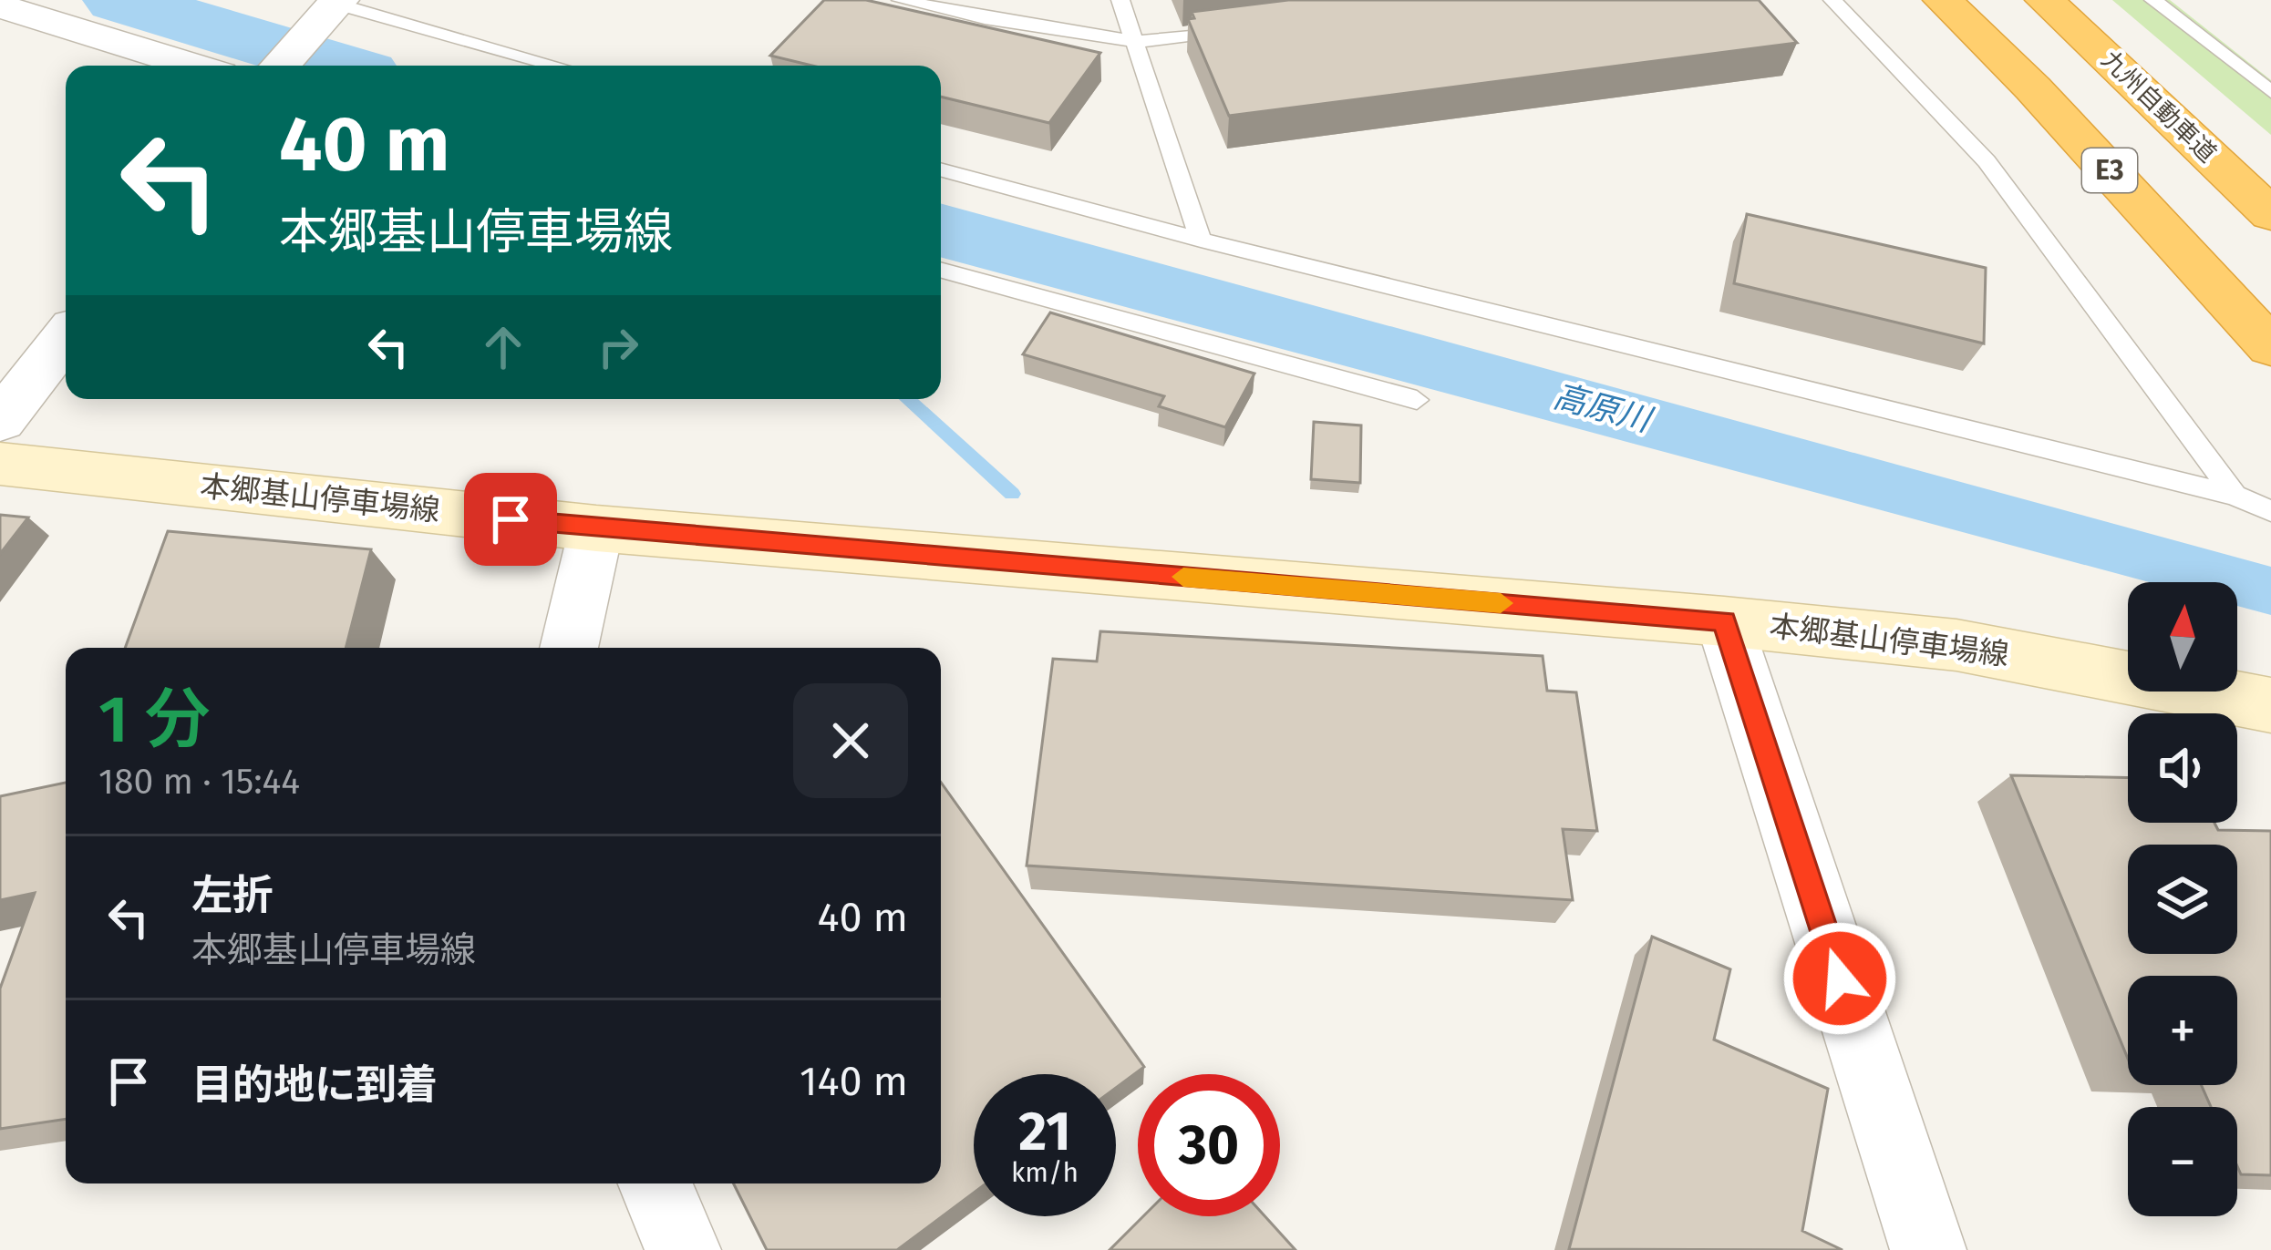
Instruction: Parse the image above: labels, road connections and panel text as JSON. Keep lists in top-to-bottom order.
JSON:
{
  "streets": {
    "highway": ["九州自動車道", "E3"],
    "main road": ["本郷基山停車場線"]
  },
  "water": ["高原川"],
  "north": "top",
  "page": {
    "turn": ["40 m", "本郷基山停車場線"],
    "map_buttons": ["+", "−"],
    "heading": ["1 分", "180 m · 15:44"],
    "list": [
      {
        "name": "左折",
        "note": "本郷基山停車場線",
        "value": "40 m"
      },
      {
        "name": "目的地に到着",
        "value": "140 m"
      }
    ],
    "speed": "21 km/h",
    "limit": "30"
  }
}
